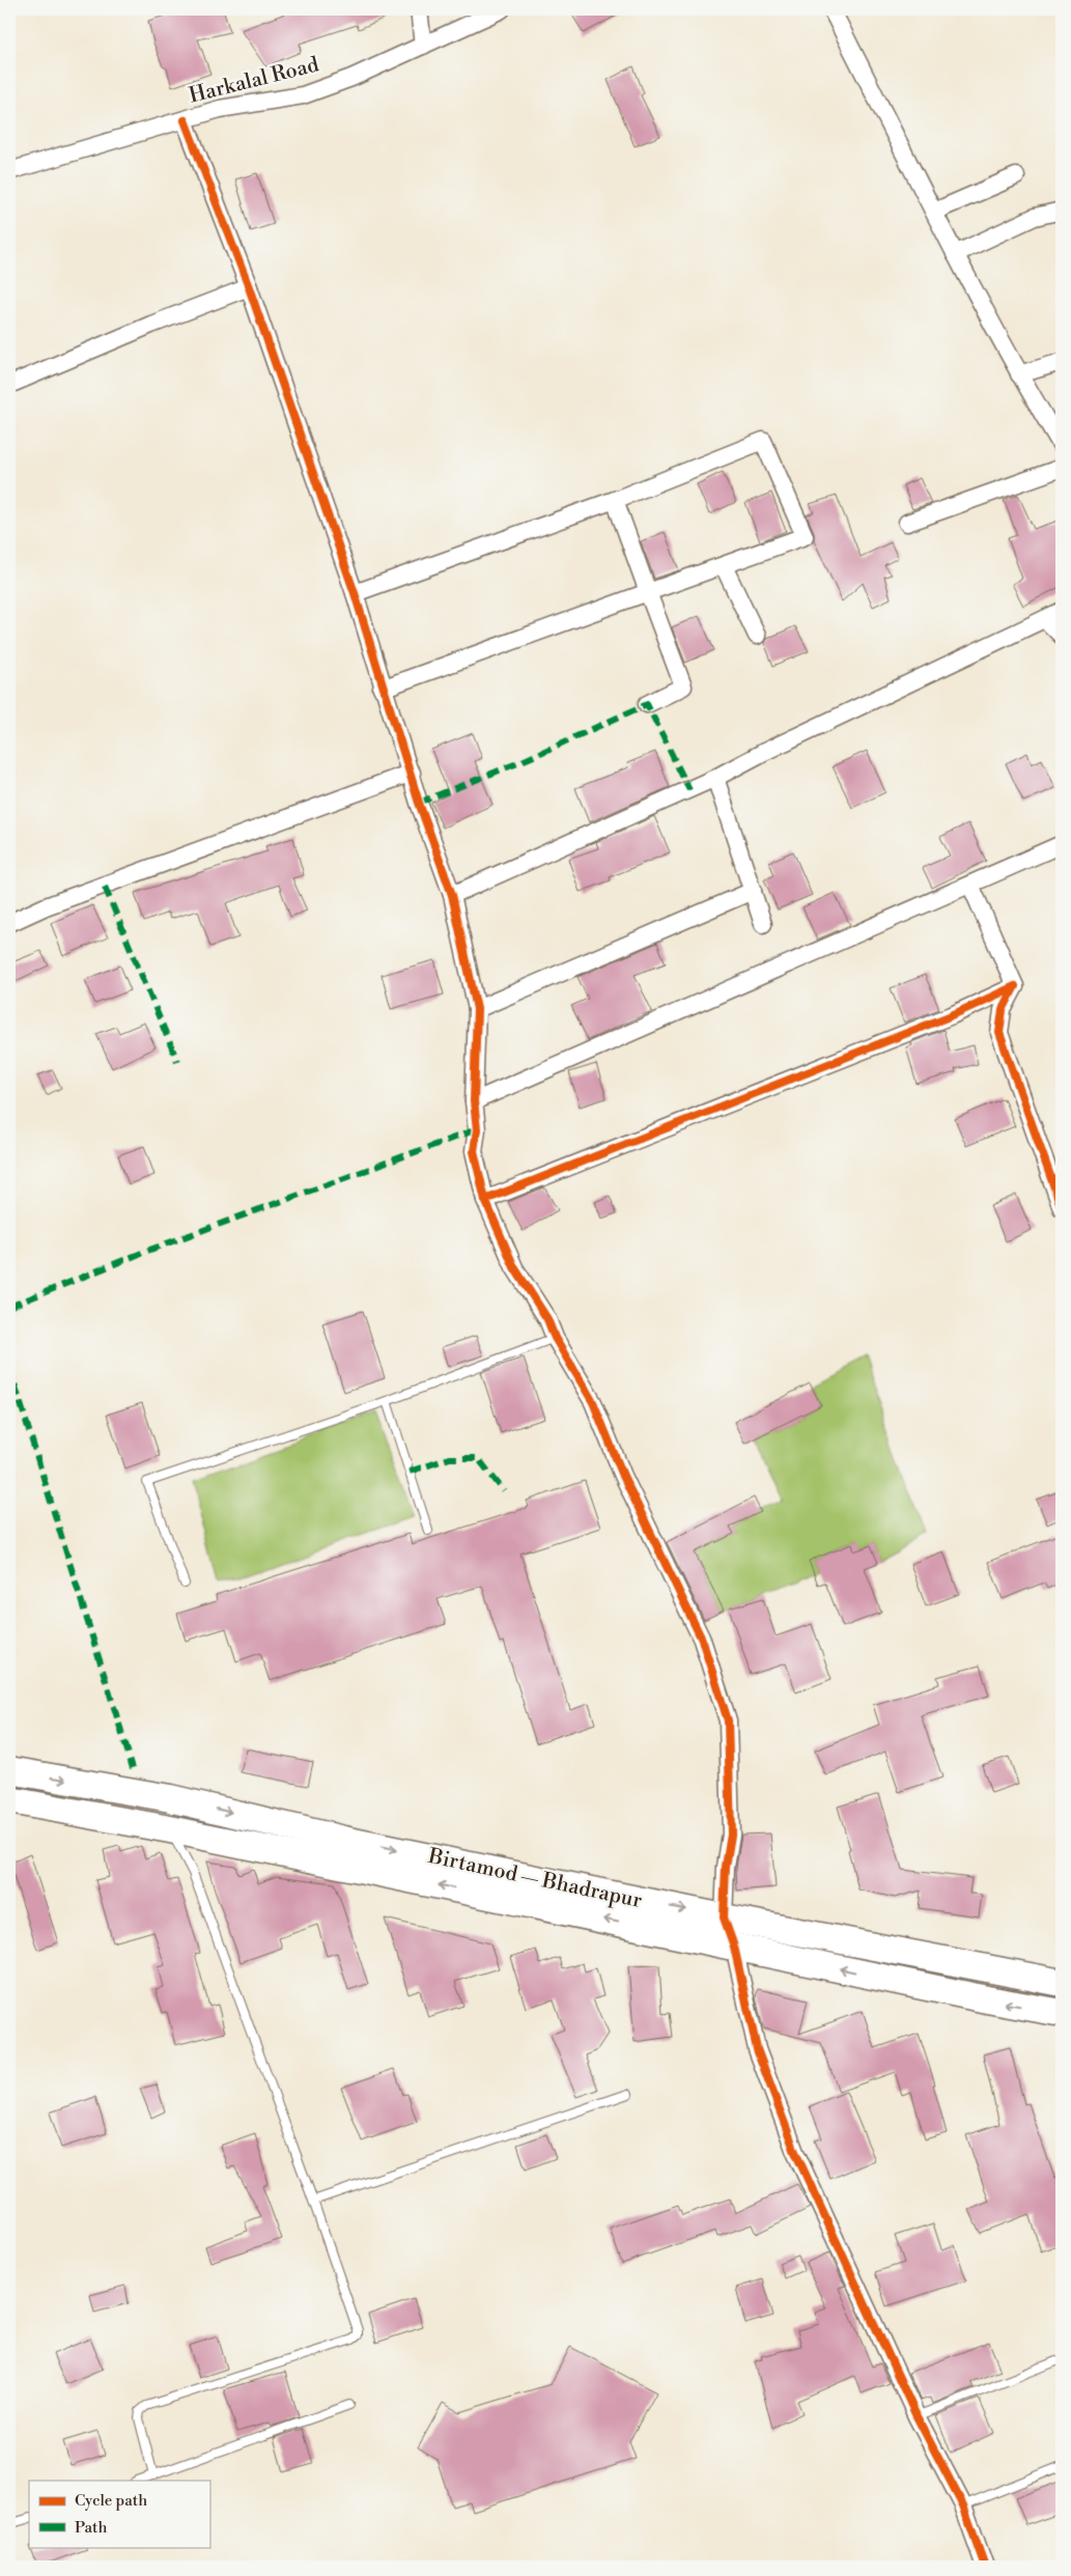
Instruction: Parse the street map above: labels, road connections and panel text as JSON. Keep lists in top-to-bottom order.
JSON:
{
  "streets": {
    "main road": ["Birtamod — Bhadrapur"],
    "street": ["Harkalal Road"]
  },
  "legend": ["Cycle path", "Path"]
}
